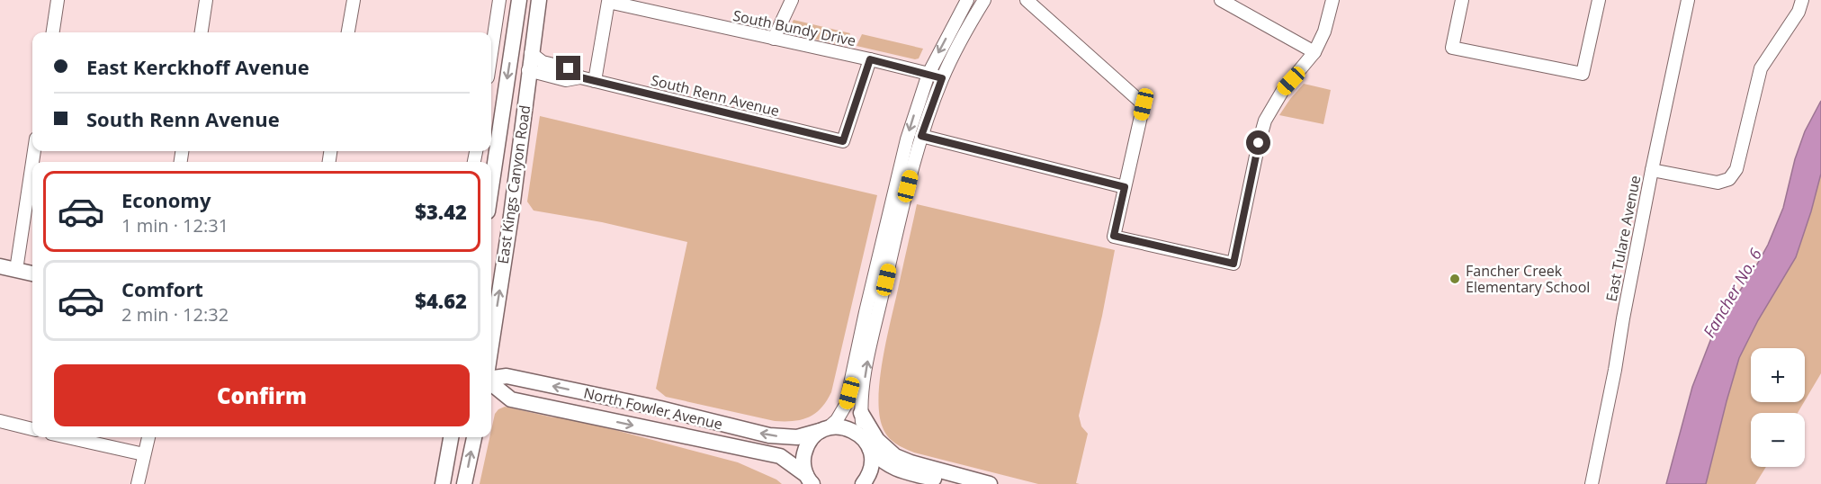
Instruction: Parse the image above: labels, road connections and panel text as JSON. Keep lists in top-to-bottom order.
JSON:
{
  "streets": {
    "main road": ["East Kings Canyon Road", "North Fowler Avenue"],
    "street": ["South Bundy Drive", "South Renn Avenue", "East Tulare Avenue"]
  },
  "crossings": [
    ["South Bundy Drive", "South Renn Avenue"],
    ["South Renn Avenue", "East Kings Canyon Road"]
  ],
  "water": ["Fancher No. 6"],
  "places": ["Fancher Creek Elementary School"],
  "page": {
    "banner": ["East Kerckhoff Avenue", "South Renn Avenue"],
    "list": [
      {
        "name": "Economy",
        "note": "1 min · 12:31",
        "value": "$3.42"
      },
      {
        "name": "Comfort",
        "note": "2 min · 12:32",
        "value": "$4.62"
      }
    ],
    "map_buttons": ["+", "−"],
    "buttons": "Confirm"
  }
}
